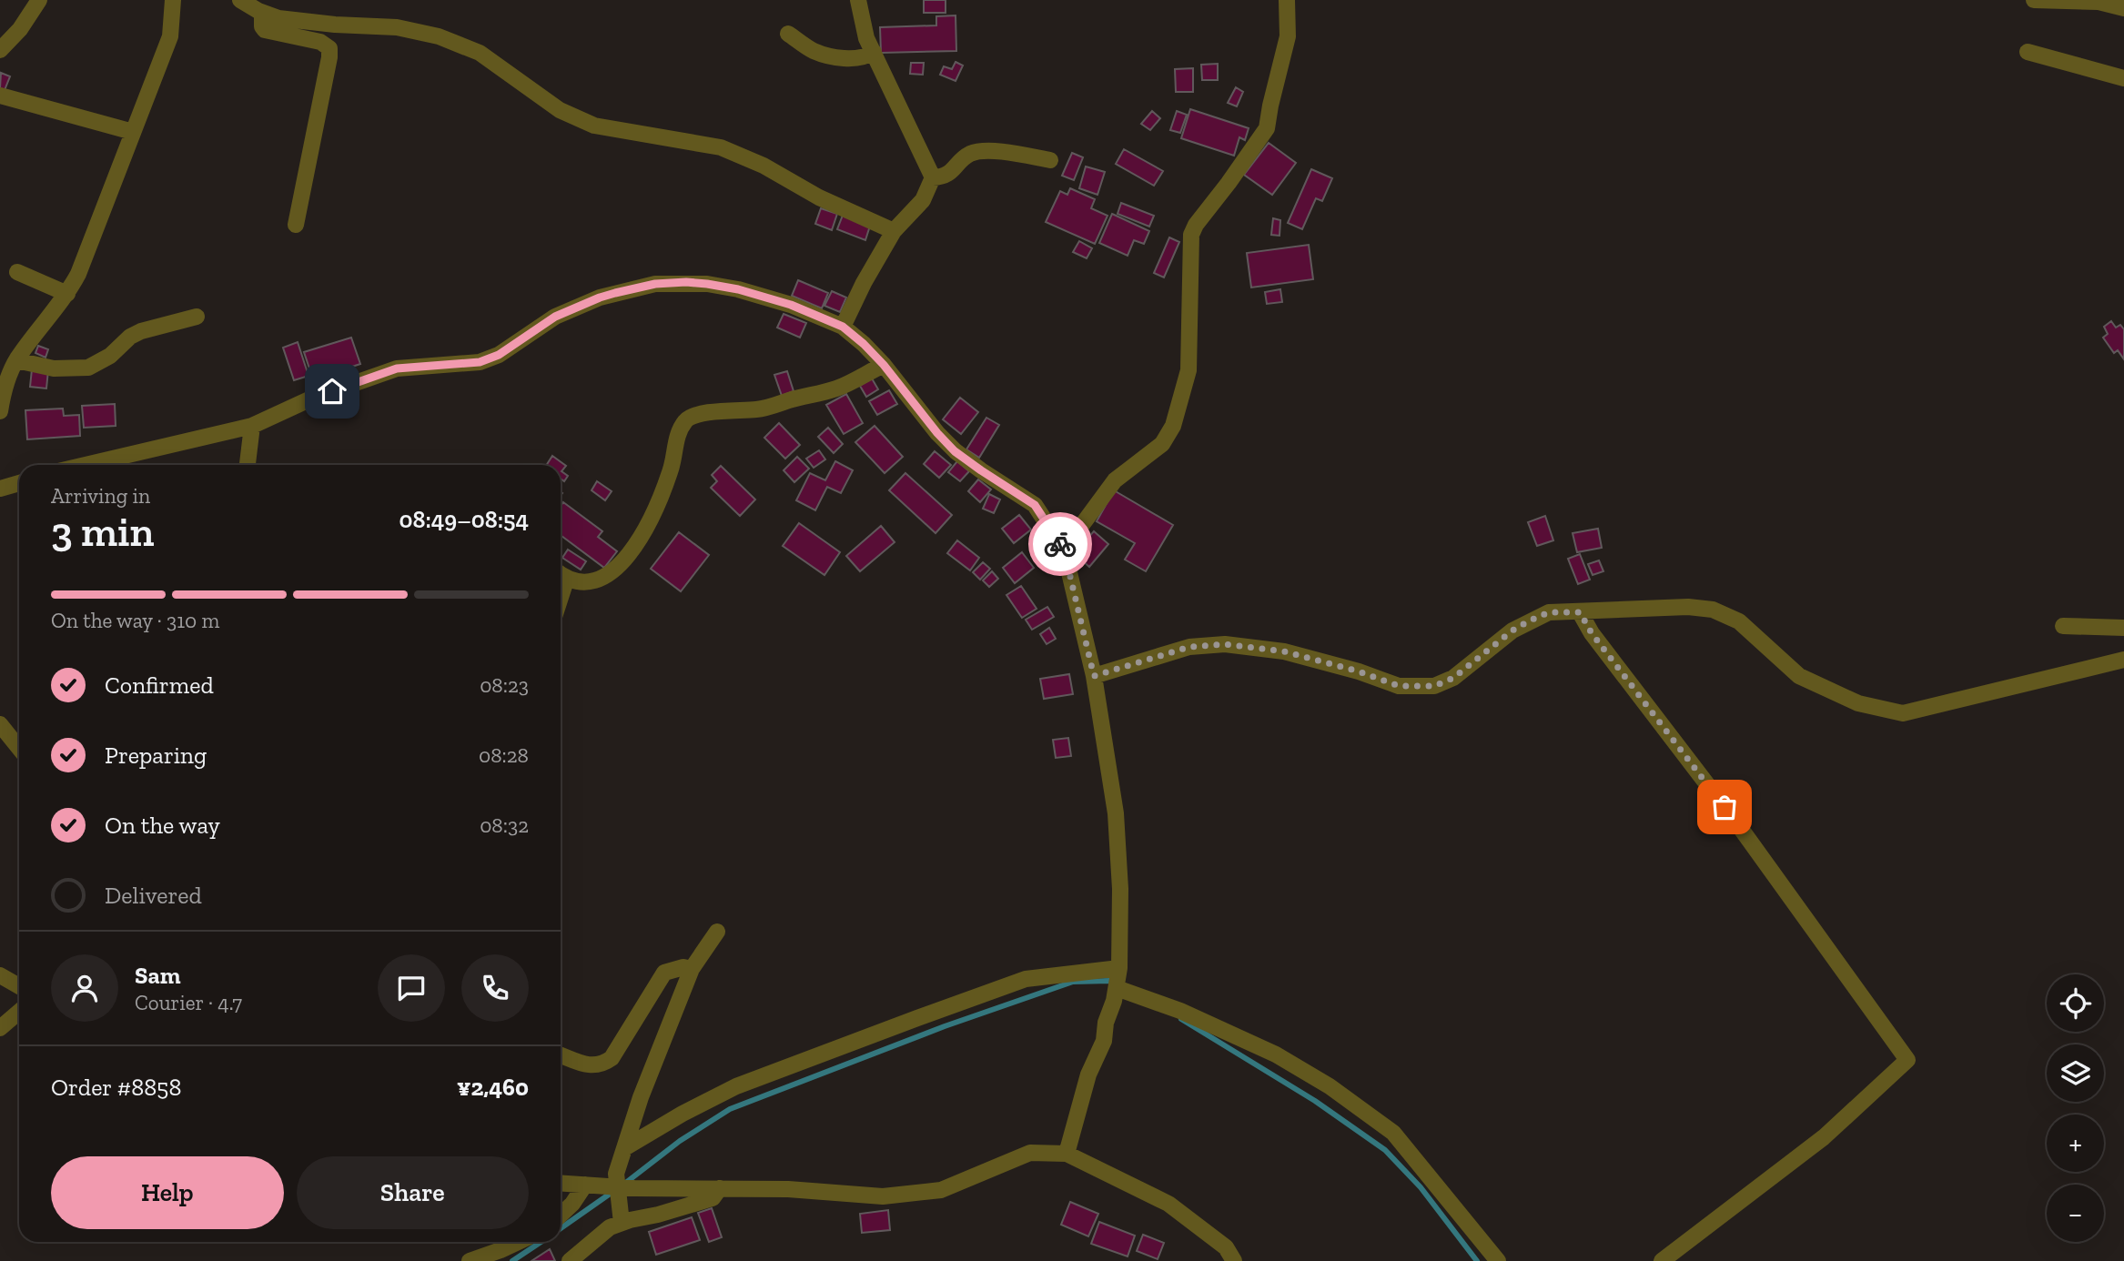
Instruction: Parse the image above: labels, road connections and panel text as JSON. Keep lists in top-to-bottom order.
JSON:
{
  "page": {
    "heading": ["3 min", "Arriving in", "08:49–08:54"],
    "panel": [
      "Sam",
      "Courier · 4.7",
      "Order #8858",
      "¥2,460"
    ],
    "bar": "On the way · 310 m",
    "list": [
      ["Confirmed", "08:23"],
      ["Preparing", "08:28"],
      ["On the way", "08:32"],
      "Delivered"
    ],
    "map_buttons": ["+", "−"],
    "buttons": ["Help", "Share"]
  }
}
